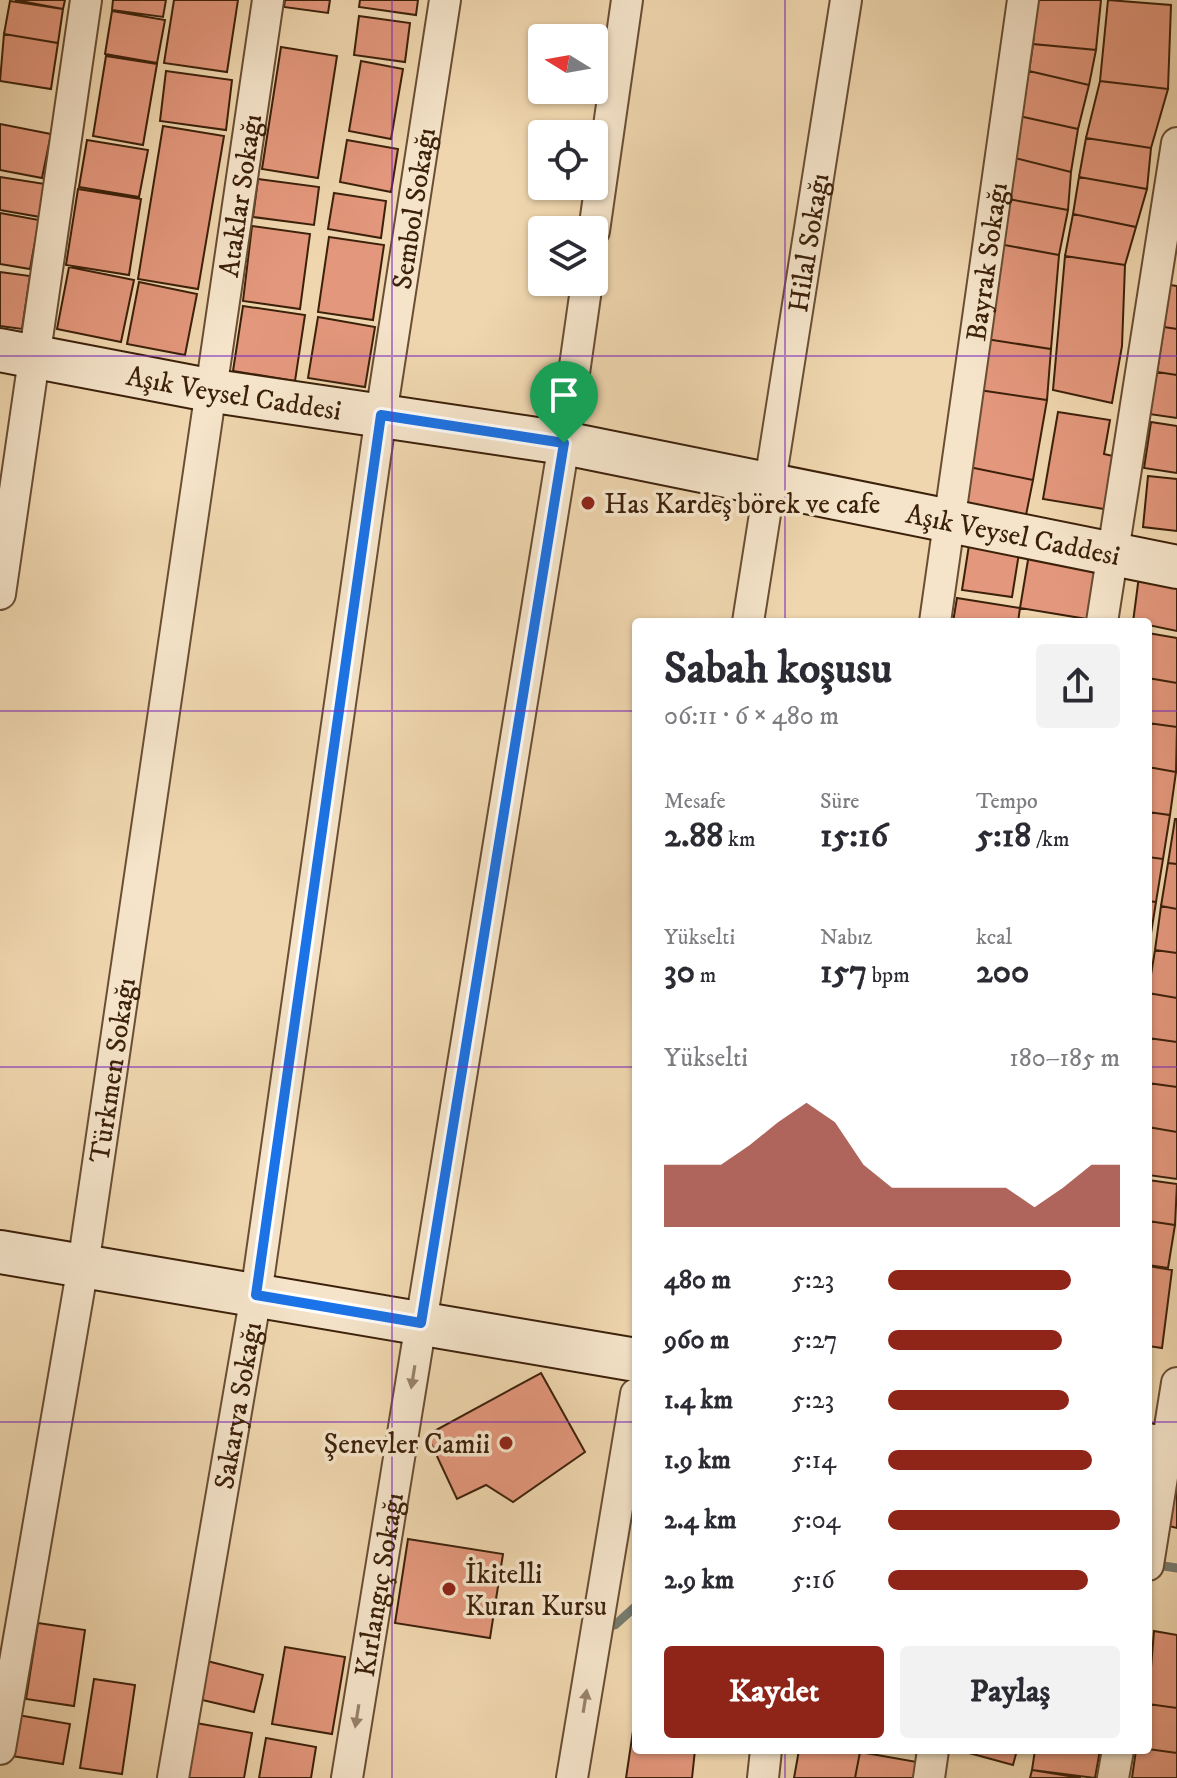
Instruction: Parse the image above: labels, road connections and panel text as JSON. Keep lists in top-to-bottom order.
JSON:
{
  "streets": {
    "main road": ["Aşık Veysel Caddesi"],
    "street": [
      "Ataklar Sokağı",
      "Sembol Sokağı",
      "Hilal Sokağı",
      "Bayrak Sokağı",
      "Türkmen Sokağı",
      "Sakarya Sokağı",
      "Kırlangıç Sokağı"
    ]
  },
  "crossings": [
    ["Ataklar Sokağı", "Aşık Veysel Caddesi"],
    ["Ataklar Sokağı", "Türkmen Sokağı"],
    ["Sembol Sokağı", "Aşık Veysel Caddesi"],
    ["Sembol Sokağı", "Sakarya Sokağı"],
    ["Hilal Sokağı", "Aşık Veysel Caddesi"],
    ["Bayrak Sokağı", "Aşık Veysel Caddesi"],
    ["Aşık Veysel Caddesi", "Türkmen Sokağı"],
    ["Aşık Veysel Caddesi", "Sakarya Sokağı"],
    ["Aşık Veysel Caddesi", "Kırlangıç Sokağı"]
  ],
  "places": ["Has Kardeş börek ve cafe", "Şenevler Camii", "İkitelli Kuran Kursu"],
  "north": "left",
  "page": {
    "heading": ["Sabah koşusu", "06:11 · 6 × 480 m"],
    "stats": [
      ["Mesafe", "2.88 km"],
      ["Süre", "15:16"],
      ["Tempo", "5:18 /km"],
      ["Yükselti", "30 m"],
      ["Nabız", "157 bpm"],
      ["kcal", "200"]
    ],
    "chart": ["Yükselti", "180–185 m"],
    "list": [
      {
        "name": "480 m",
        "note": "5:23"
      },
      {
        "name": "960 m",
        "note": "5:27"
      },
      {
        "name": "1.4 km",
        "note": "5:23"
      },
      {
        "name": "1.9 km",
        "note": "5:14"
      },
      {
        "name": "2.4 km",
        "note": "5:04"
      },
      {
        "name": "2.9 km",
        "note": "5:16"
      }
    ],
    "buttons": ["Kaydet", "Paylaş"]
  }
}
